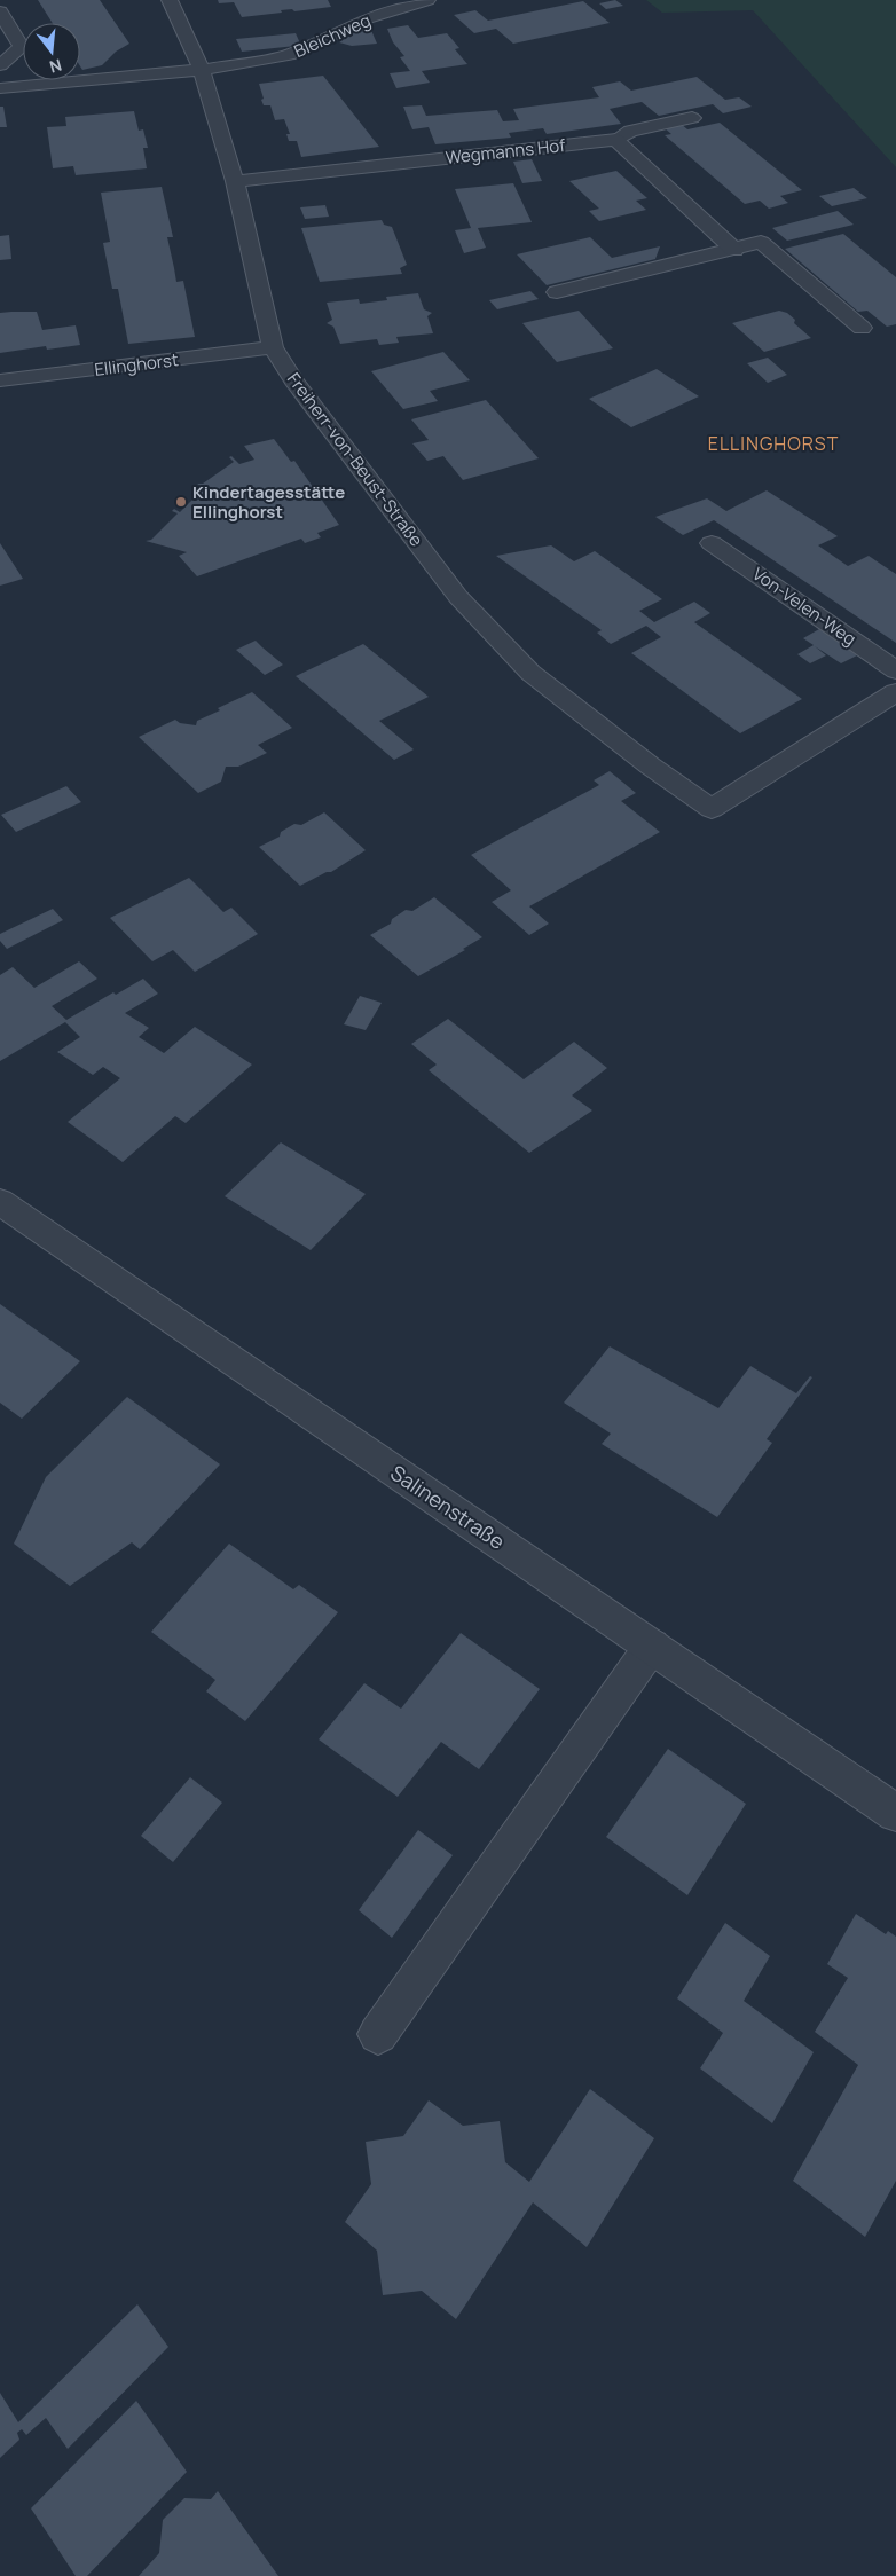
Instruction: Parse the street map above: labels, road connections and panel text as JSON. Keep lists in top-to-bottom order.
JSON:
{
  "streets": {
    "street": [
      "Bleichweg",
      "Wegmanns Hof",
      "Ellinghorst",
      "Freiherr-von-Beust-Straße",
      "Von-Velen-Weg",
      "Salinenstraße"
    ]
  },
  "crossings": [
    ["Bleichweg", "Freiherr-von-Beust-Straße"],
    ["Wegmanns Hof", "Freiherr-von-Beust-Straße"],
    ["Ellinghorst", "Freiherr-von-Beust-Straße"]
  ],
  "districts": ["ELLINGHORST"],
  "places": ["Kindertagesstätte Ellinghorst"],
  "north": "bottom"
}
